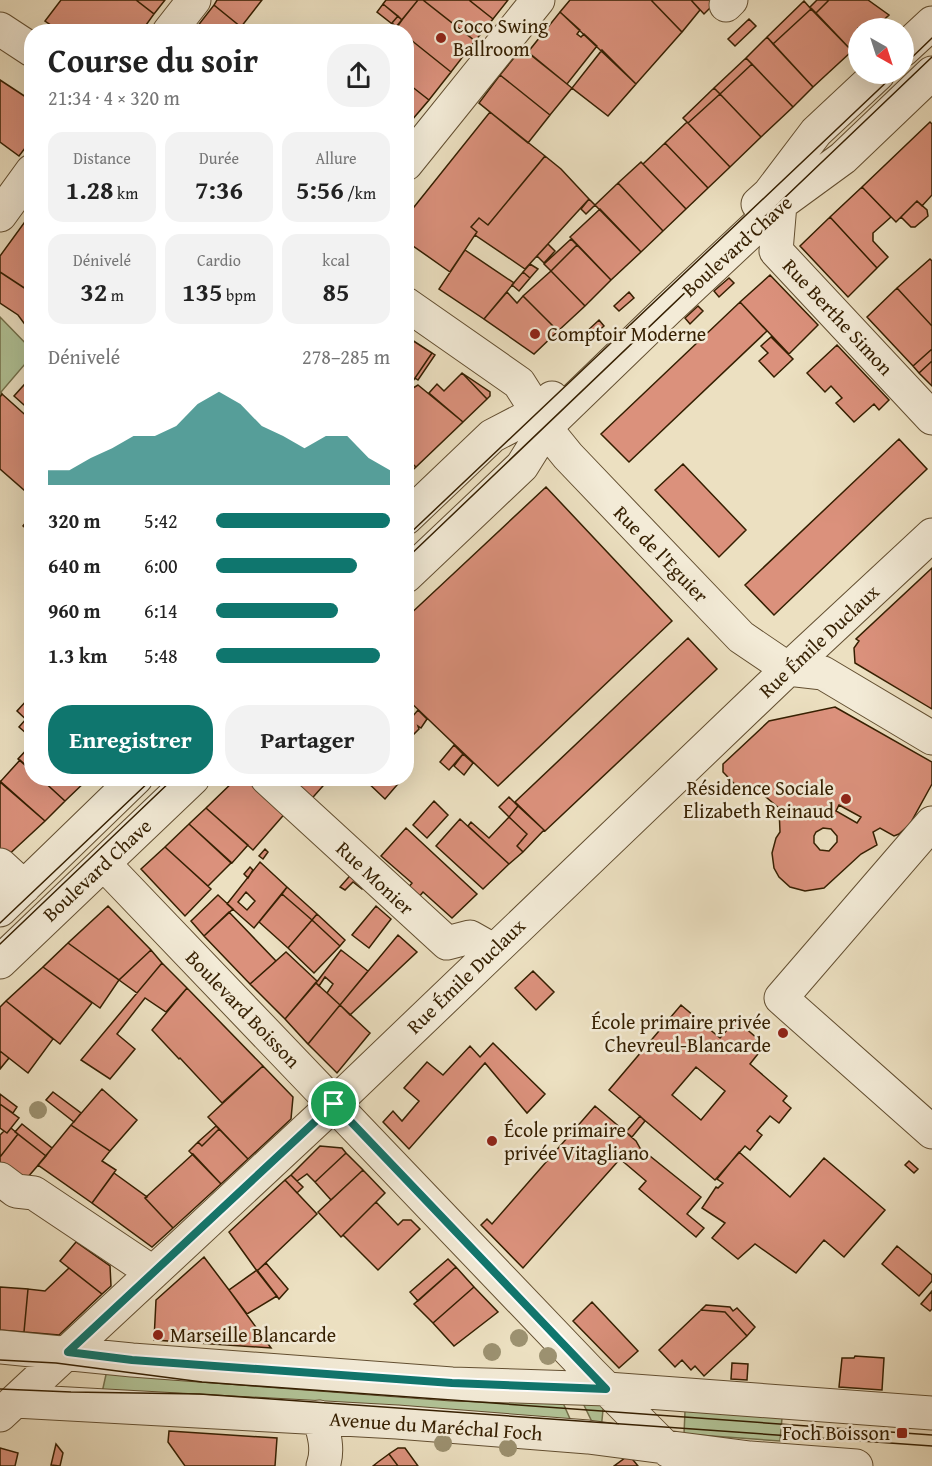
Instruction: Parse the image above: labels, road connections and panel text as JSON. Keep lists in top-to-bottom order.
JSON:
{
  "streets": {
    "street": [
      "Boulevard Chave",
      "Rue Berthe Simon",
      "Rue de l'Eguier",
      "Rue Émile Duclaux",
      "Rue Monier",
      "Boulevard Boisson",
      "Avenue du Maréchal Foch"
    ]
  },
  "crossings": [
    ["Boulevard Chave", "Rue Berthe Simon"],
    ["Boulevard Chave", "Rue de l'Eguier"],
    ["Boulevard Chave", "Boulevard Boisson"],
    ["Rue de l'Eguier", "Rue Émile Duclaux"],
    ["Rue Émile Duclaux", "Rue Monier"],
    ["Rue Émile Duclaux", "Boulevard Boisson"],
    ["Rue Émile Duclaux", "Avenue du Maréchal Foch"],
    ["Boulevard Boisson", "Avenue du Maréchal Foch"]
  ],
  "places": {
    "other": [
      "Coco Swing Ballroom",
      "Comptoir Moderne",
      "Résidence Sociale Elizabeth Reinaud",
      "École primaire privée Chevreul-Blancarde",
      "École primaire privée Vitagliano",
      "Marseille Blancarde"
    ],
    "transit": ["Foch Boisson"]
  },
  "north": "bottom right",
  "page": {
    "heading": ["Course du soir", "21:34 · 4 × 320 m"],
    "stats": [
      ["Distance", "1.28 km"],
      ["Durée", "7:36"],
      ["Allure", "5:56 /km"],
      ["Dénivelé", "32 m"],
      ["Cardio", "135 bpm"],
      ["kcal", "85"]
    ],
    "chart": ["Dénivelé", "278–285 m"],
    "list": [
      {
        "name": "320 m",
        "note": "5:42"
      },
      {
        "name": "640 m",
        "note": "6:00"
      },
      {
        "name": "960 m",
        "note": "6:14"
      },
      {
        "name": "1.3 km",
        "note": "5:48"
      }
    ],
    "buttons": ["Enregistrer", "Partager"]
  }
}
